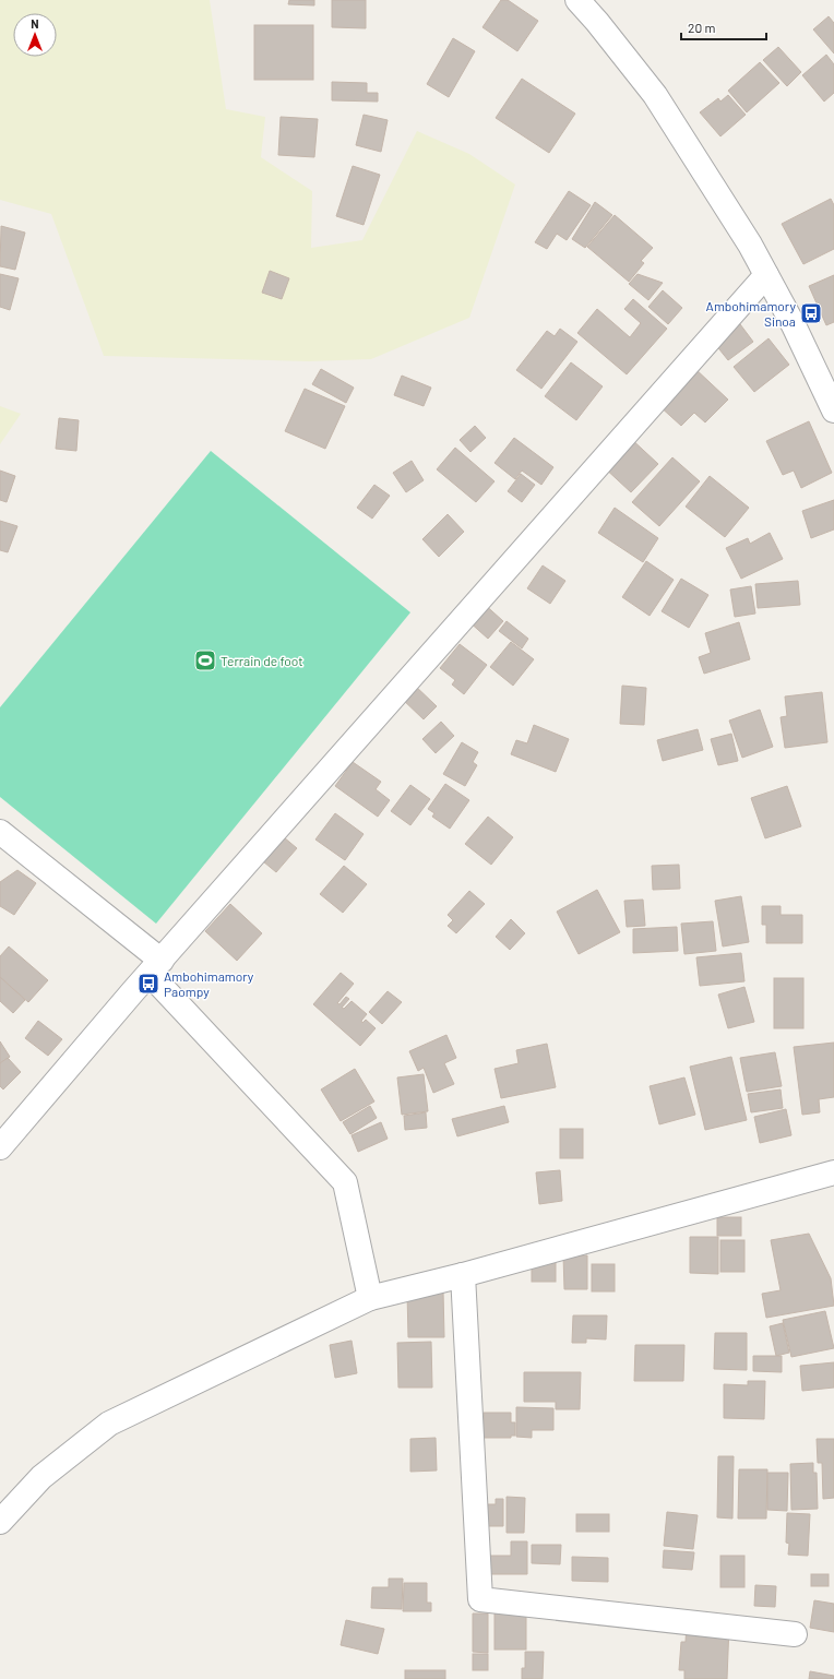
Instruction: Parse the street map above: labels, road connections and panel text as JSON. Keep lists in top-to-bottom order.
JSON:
{
  "places": {
    "bus stop": ["Ambohimamory Sinoa", "Ambohimamory Paompy"],
    "sports": ["Terrain de foot"]
  },
  "scale_bar": "20 m",
  "north": "top"
}
